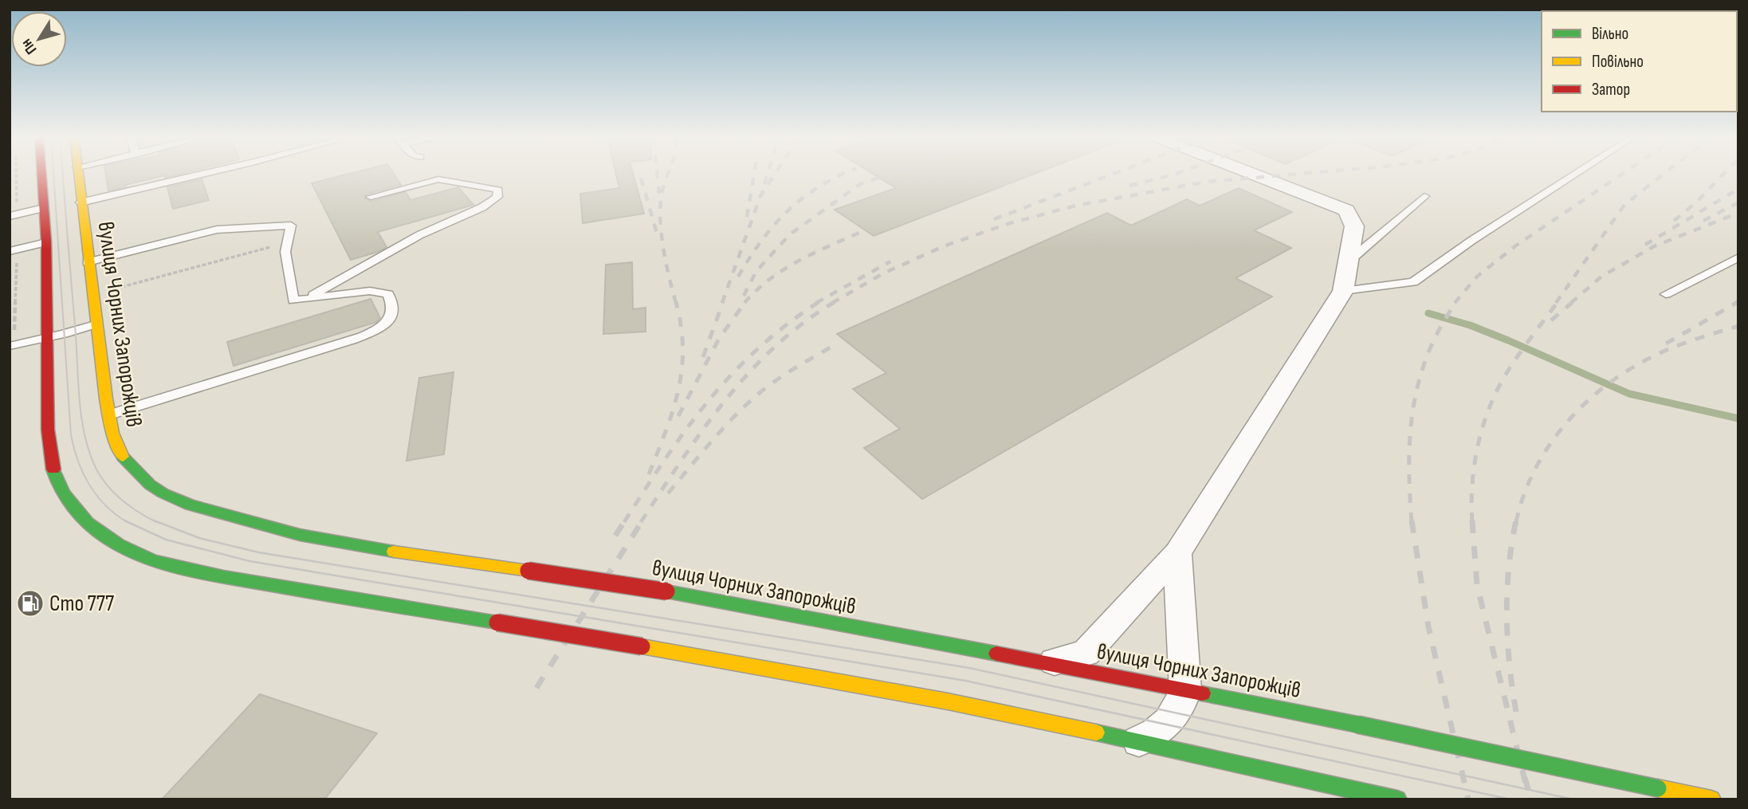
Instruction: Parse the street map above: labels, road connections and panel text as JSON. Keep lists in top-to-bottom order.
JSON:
{
  "streets": {
    "main road": ["вулиця Чорних Запорожців"]
  },
  "places": {
    "fuel station": ["Сто 777"]
  },
  "legend": ["Вільно", "Повільно", "Затор"],
  "north": "bottom left"
}
